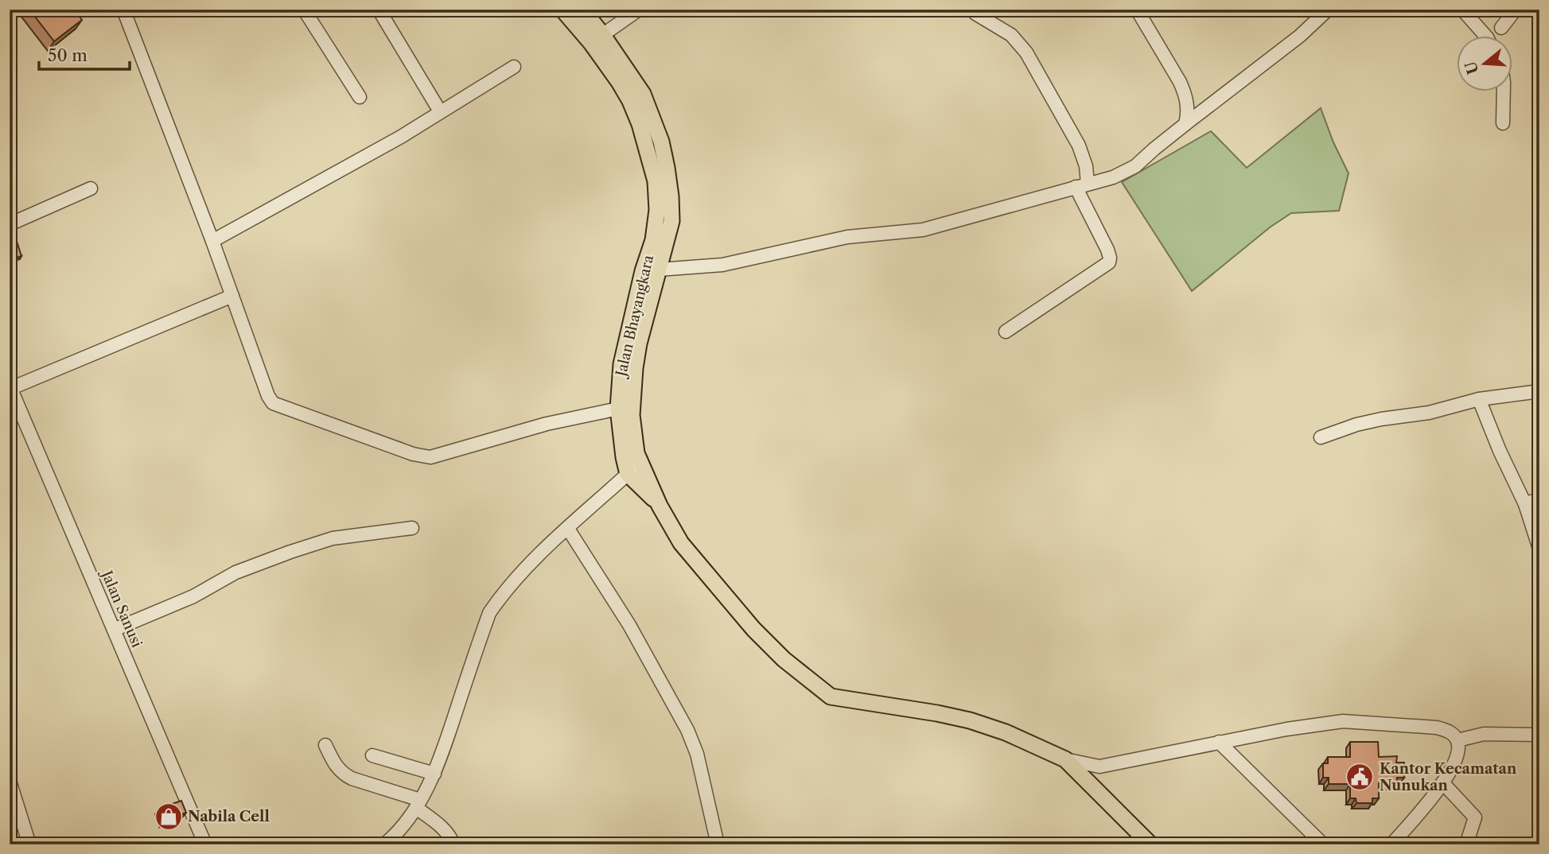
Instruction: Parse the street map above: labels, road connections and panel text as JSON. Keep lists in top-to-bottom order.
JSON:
{
  "streets": {
    "main road": ["Jalan Bhayangkara"],
    "street": ["Jalan Sanusi"]
  },
  "places": {
    "public building": ["Kantor Kecamatan Nunukan"],
    "shop": ["Nabila Cell"]
  },
  "scale_bar": "50 m",
  "north": "left"
}
